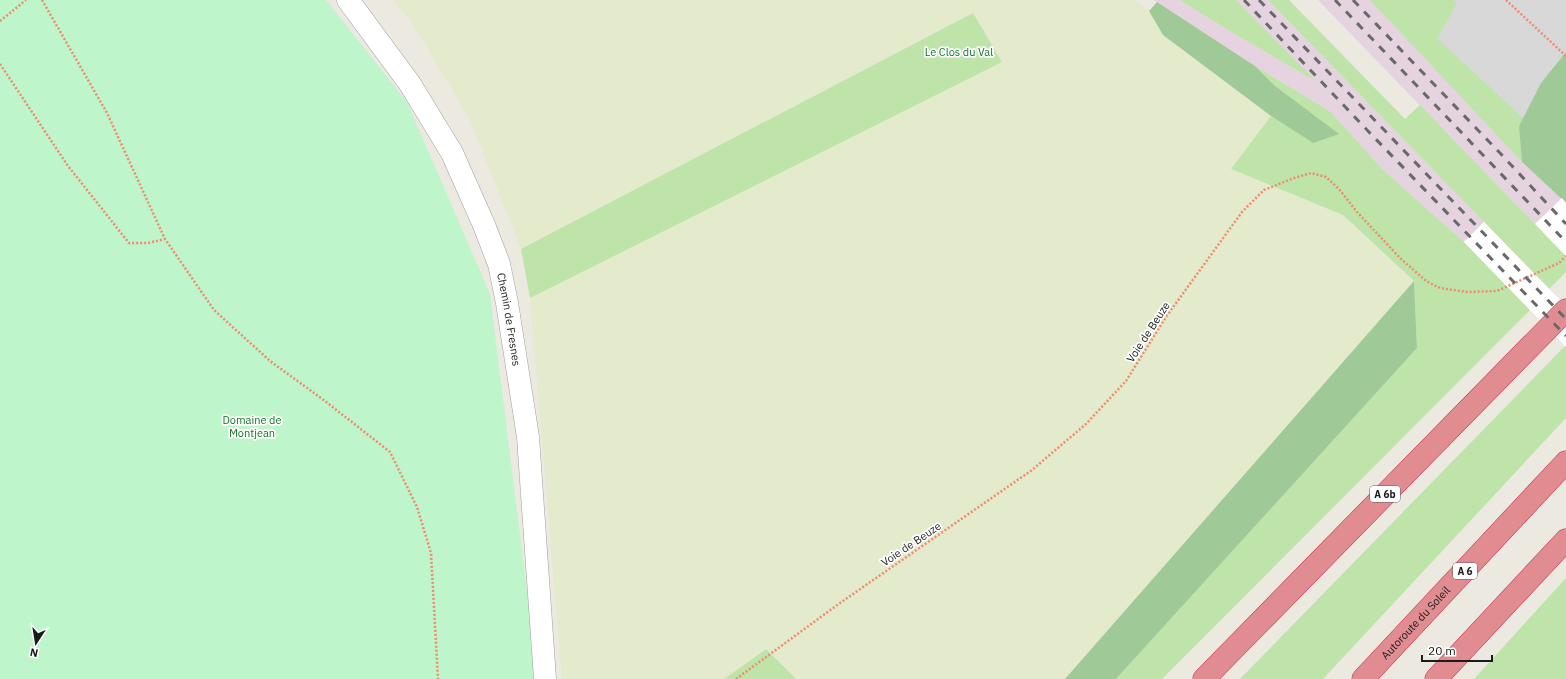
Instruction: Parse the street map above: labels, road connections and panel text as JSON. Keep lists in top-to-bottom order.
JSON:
{
  "streets": {
    "highway": ["A 6b", "A 6", "Autoroute du Soleil"],
    "street": ["Chemin de Fresnes"],
    "path": ["Voie de Beuze"]
  },
  "parks": ["Le Clos du Val", "Domaine de Montjean"],
  "scale_bar": "20 m",
  "north": "bottom"
}
